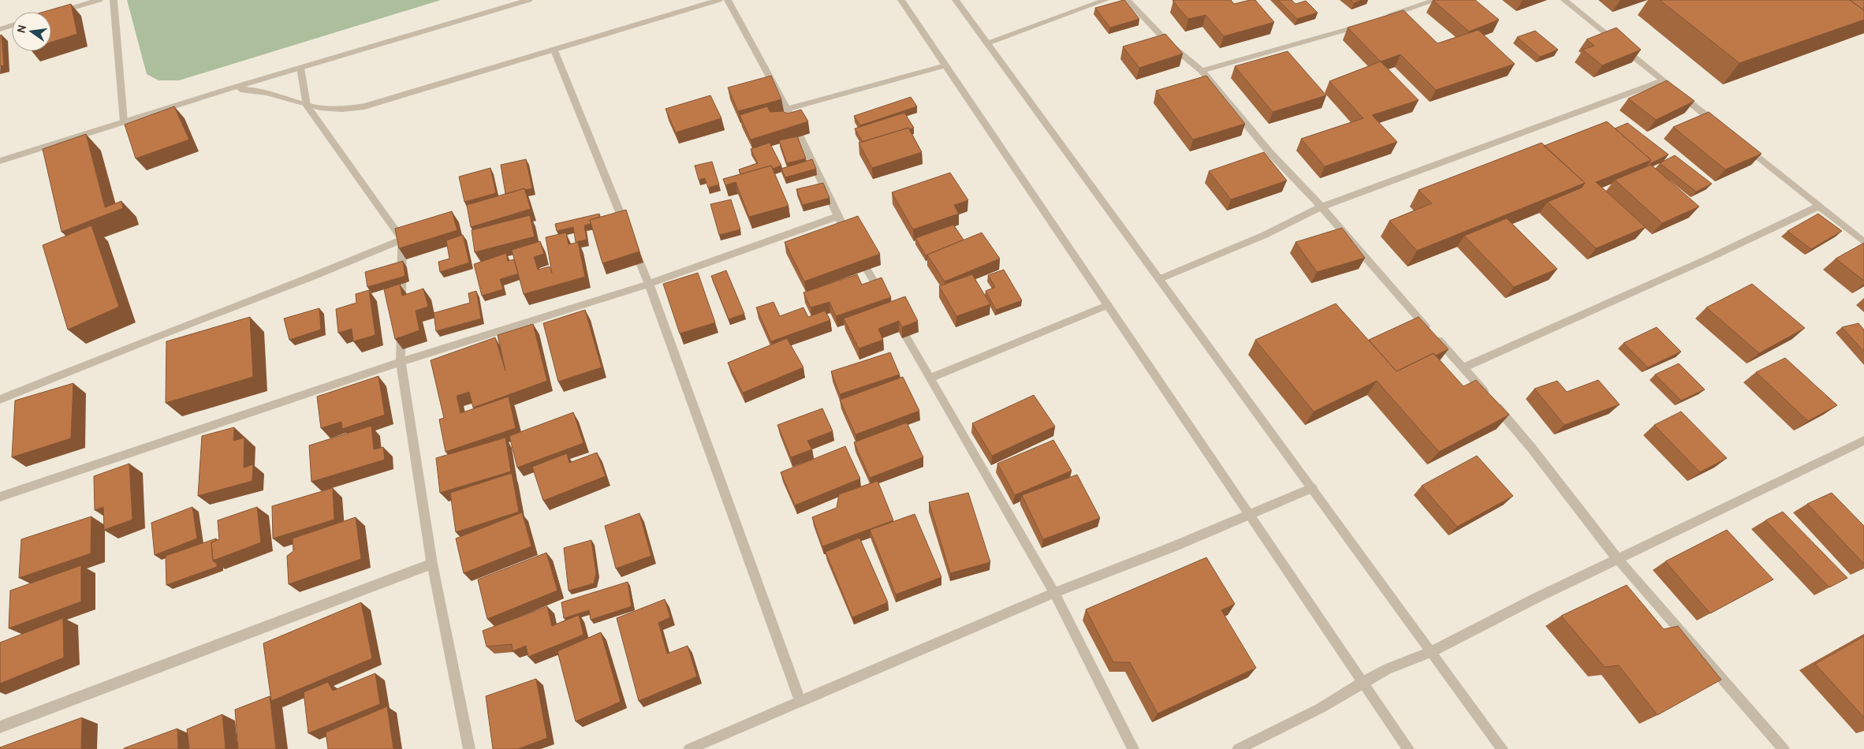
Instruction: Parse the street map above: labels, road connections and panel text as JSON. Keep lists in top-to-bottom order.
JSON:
{
  "north": "left"
}
